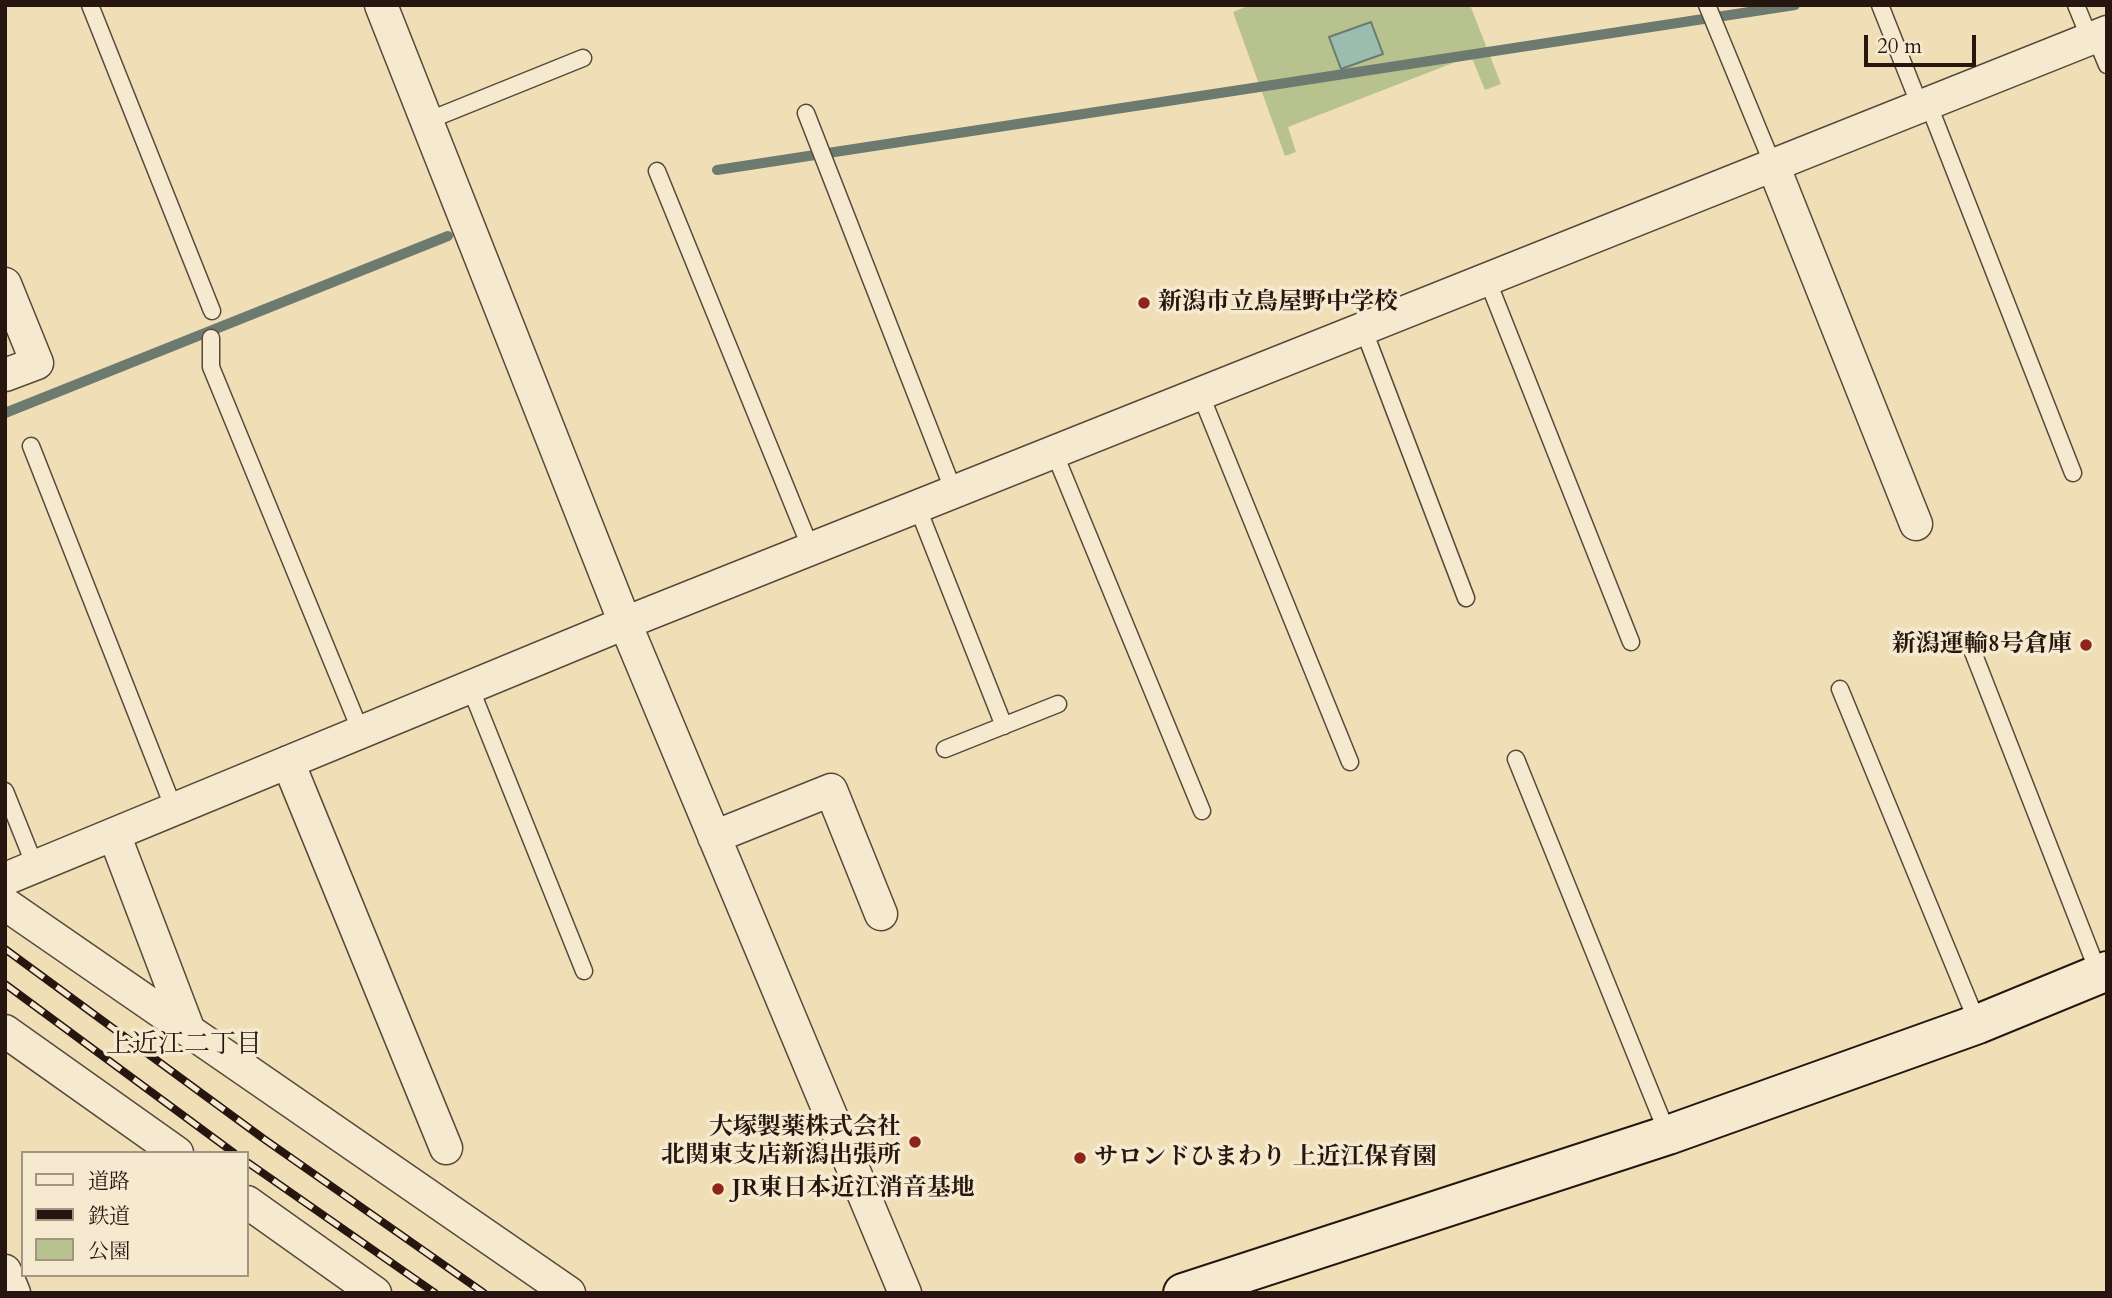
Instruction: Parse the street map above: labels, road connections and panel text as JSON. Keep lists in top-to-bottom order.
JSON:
{
  "districts": ["上近江二丁目"],
  "places": [
    "新潟市立鳥屋野中学校",
    "新潟運輸8号倉庫",
    "大塚製薬株式会社 北関東支店新潟出張所",
    "サロンドひまわり 上近江保育園",
    "JR東日本近江消音基地"
  ],
  "legend": ["道路", "鉄道", "公園"],
  "scale_bar": "20 m"
}
